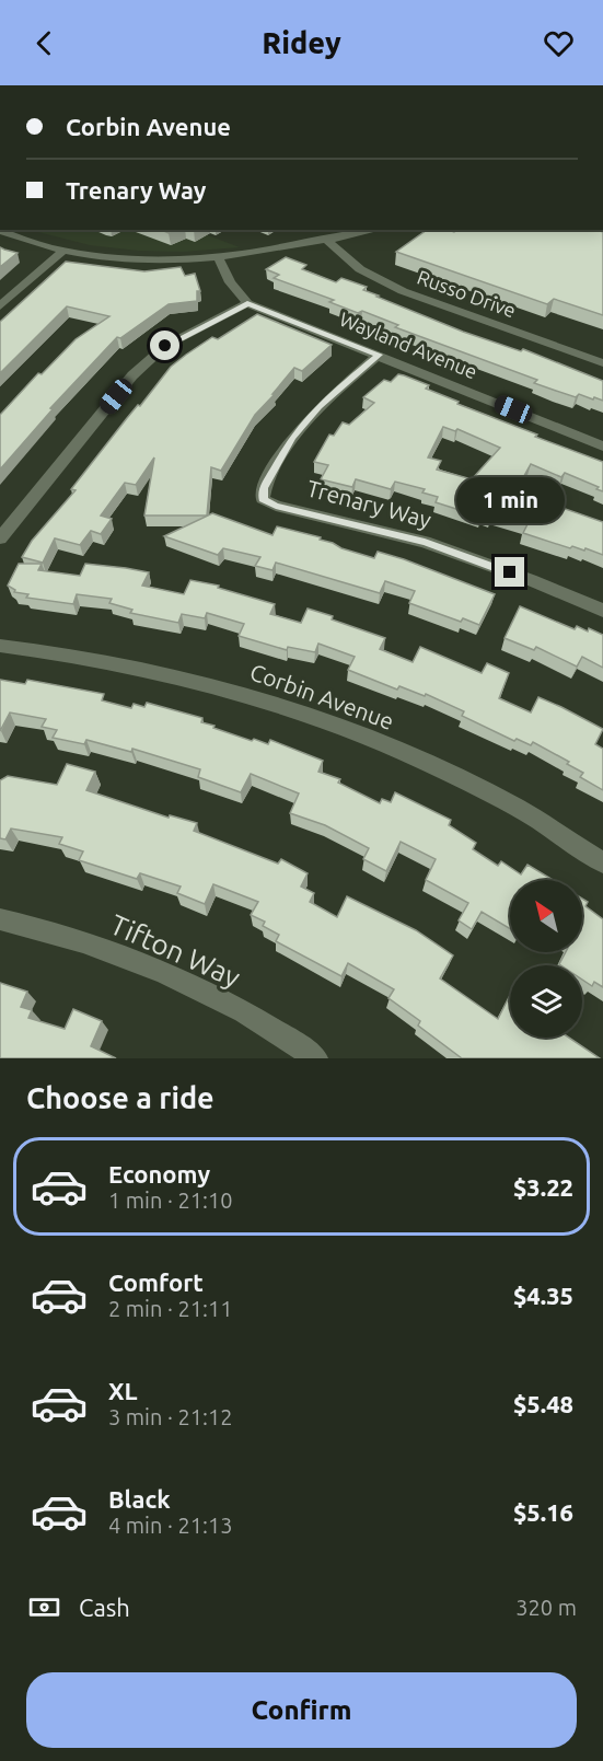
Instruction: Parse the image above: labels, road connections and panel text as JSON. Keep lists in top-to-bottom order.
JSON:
{
  "streets": {
    "street": [
      "Russo Drive",
      "Wayland Avenue",
      "Trenary Way",
      "Corbin Avenue",
      "Tifton Way"
    ]
  },
  "crossings": [
    ["Wayland Avenue", "Trenary Way"]
  ],
  "north": "top left",
  "page": {
    "header": "Ridey",
    "banner": ["Corbin Avenue", "Trenary Way"],
    "bubble": "1 min",
    "heading": "Choose a ride",
    "list": [
      {
        "name": "Economy",
        "note": "1 min · 21:10",
        "value": "$3.22"
      },
      {
        "name": "Comfort",
        "note": "2 min · 21:11",
        "value": "$4.35"
      },
      {
        "name": "XL",
        "note": "3 min · 21:12",
        "value": "$5.48"
      },
      {
        "name": "Black",
        "note": "4 min · 21:13",
        "value": "$5.16"
      }
    ],
    "pay": ["Cash", "320 m"],
    "buttons": "Confirm"
  }
}
